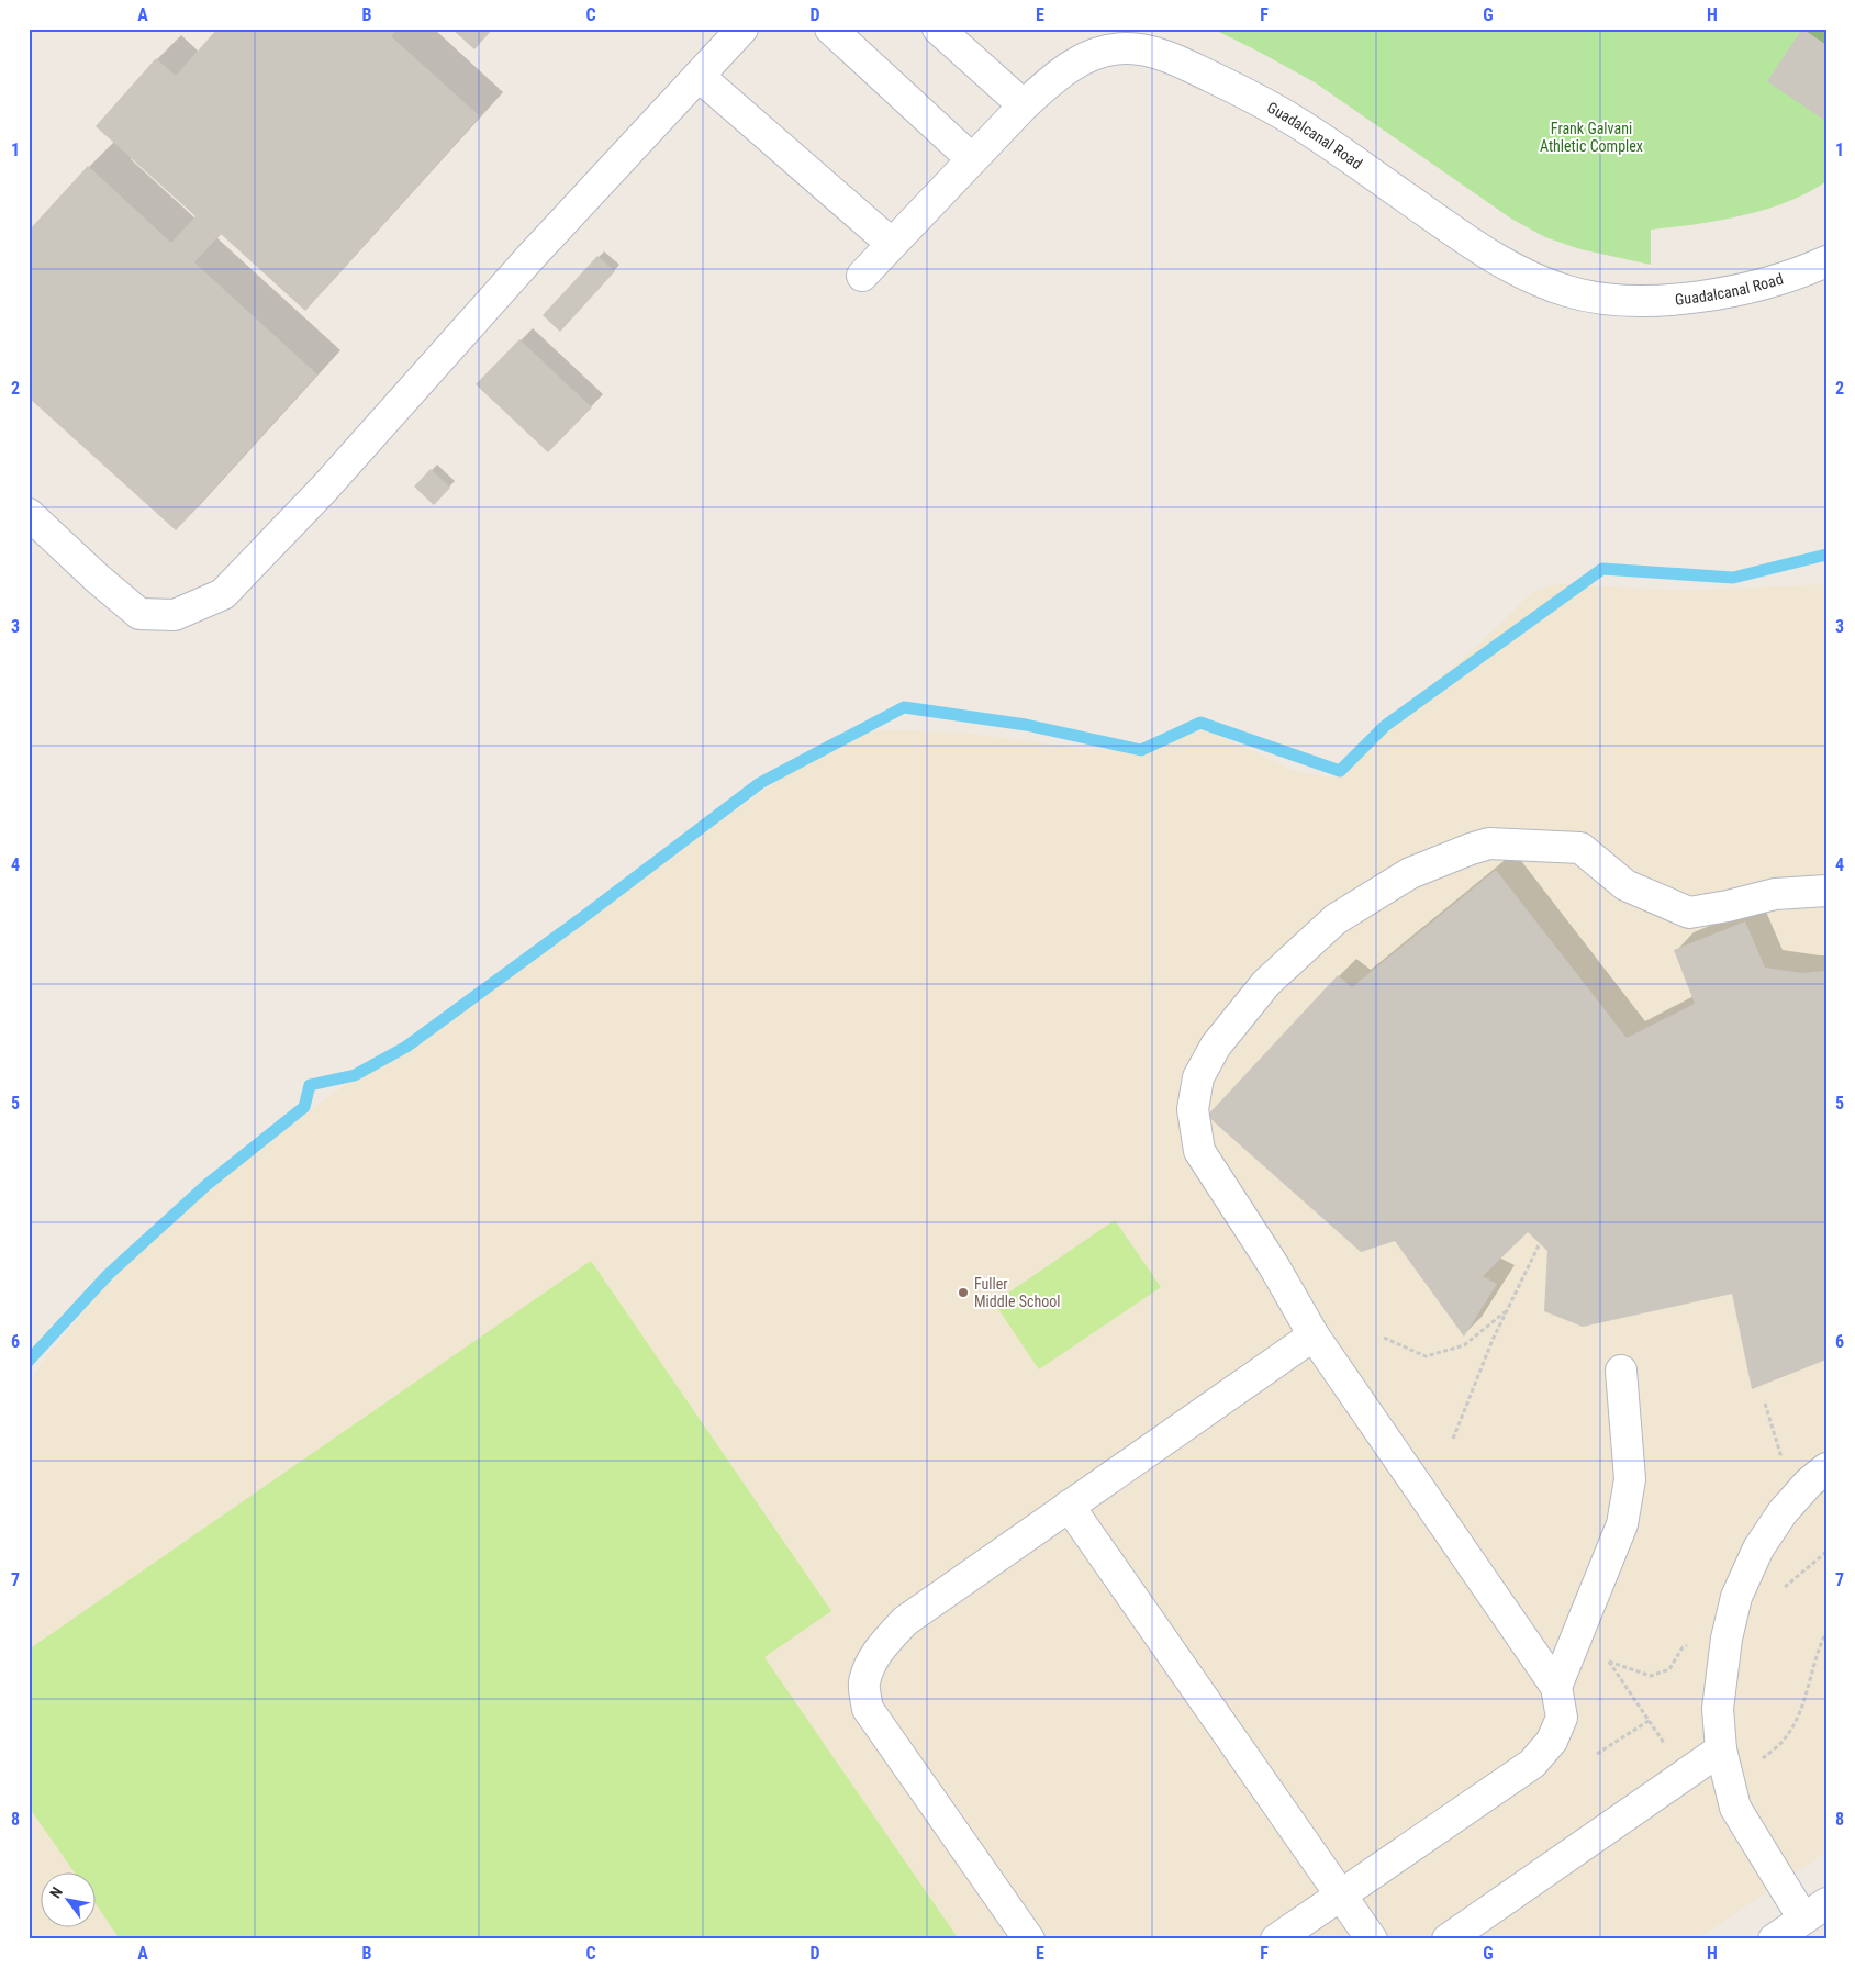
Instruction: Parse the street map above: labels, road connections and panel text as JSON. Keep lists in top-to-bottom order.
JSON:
{
  "streets": {
    "street": ["Guadalcanal Road"]
  },
  "parks": ["Frank Galvani Athletic Complex"],
  "places": ["Fuller Middle School"],
  "north": "top left",
  "grid": {
    "columns": [
      "A",
      "B",
      "C",
      "D",
      "E",
      "F",
      "G",
      "H"
    ],
    "rows": [
      "1",
      "2",
      "3",
      "4",
      "5",
      "6",
      "7",
      "8"
    ]
  }
}
